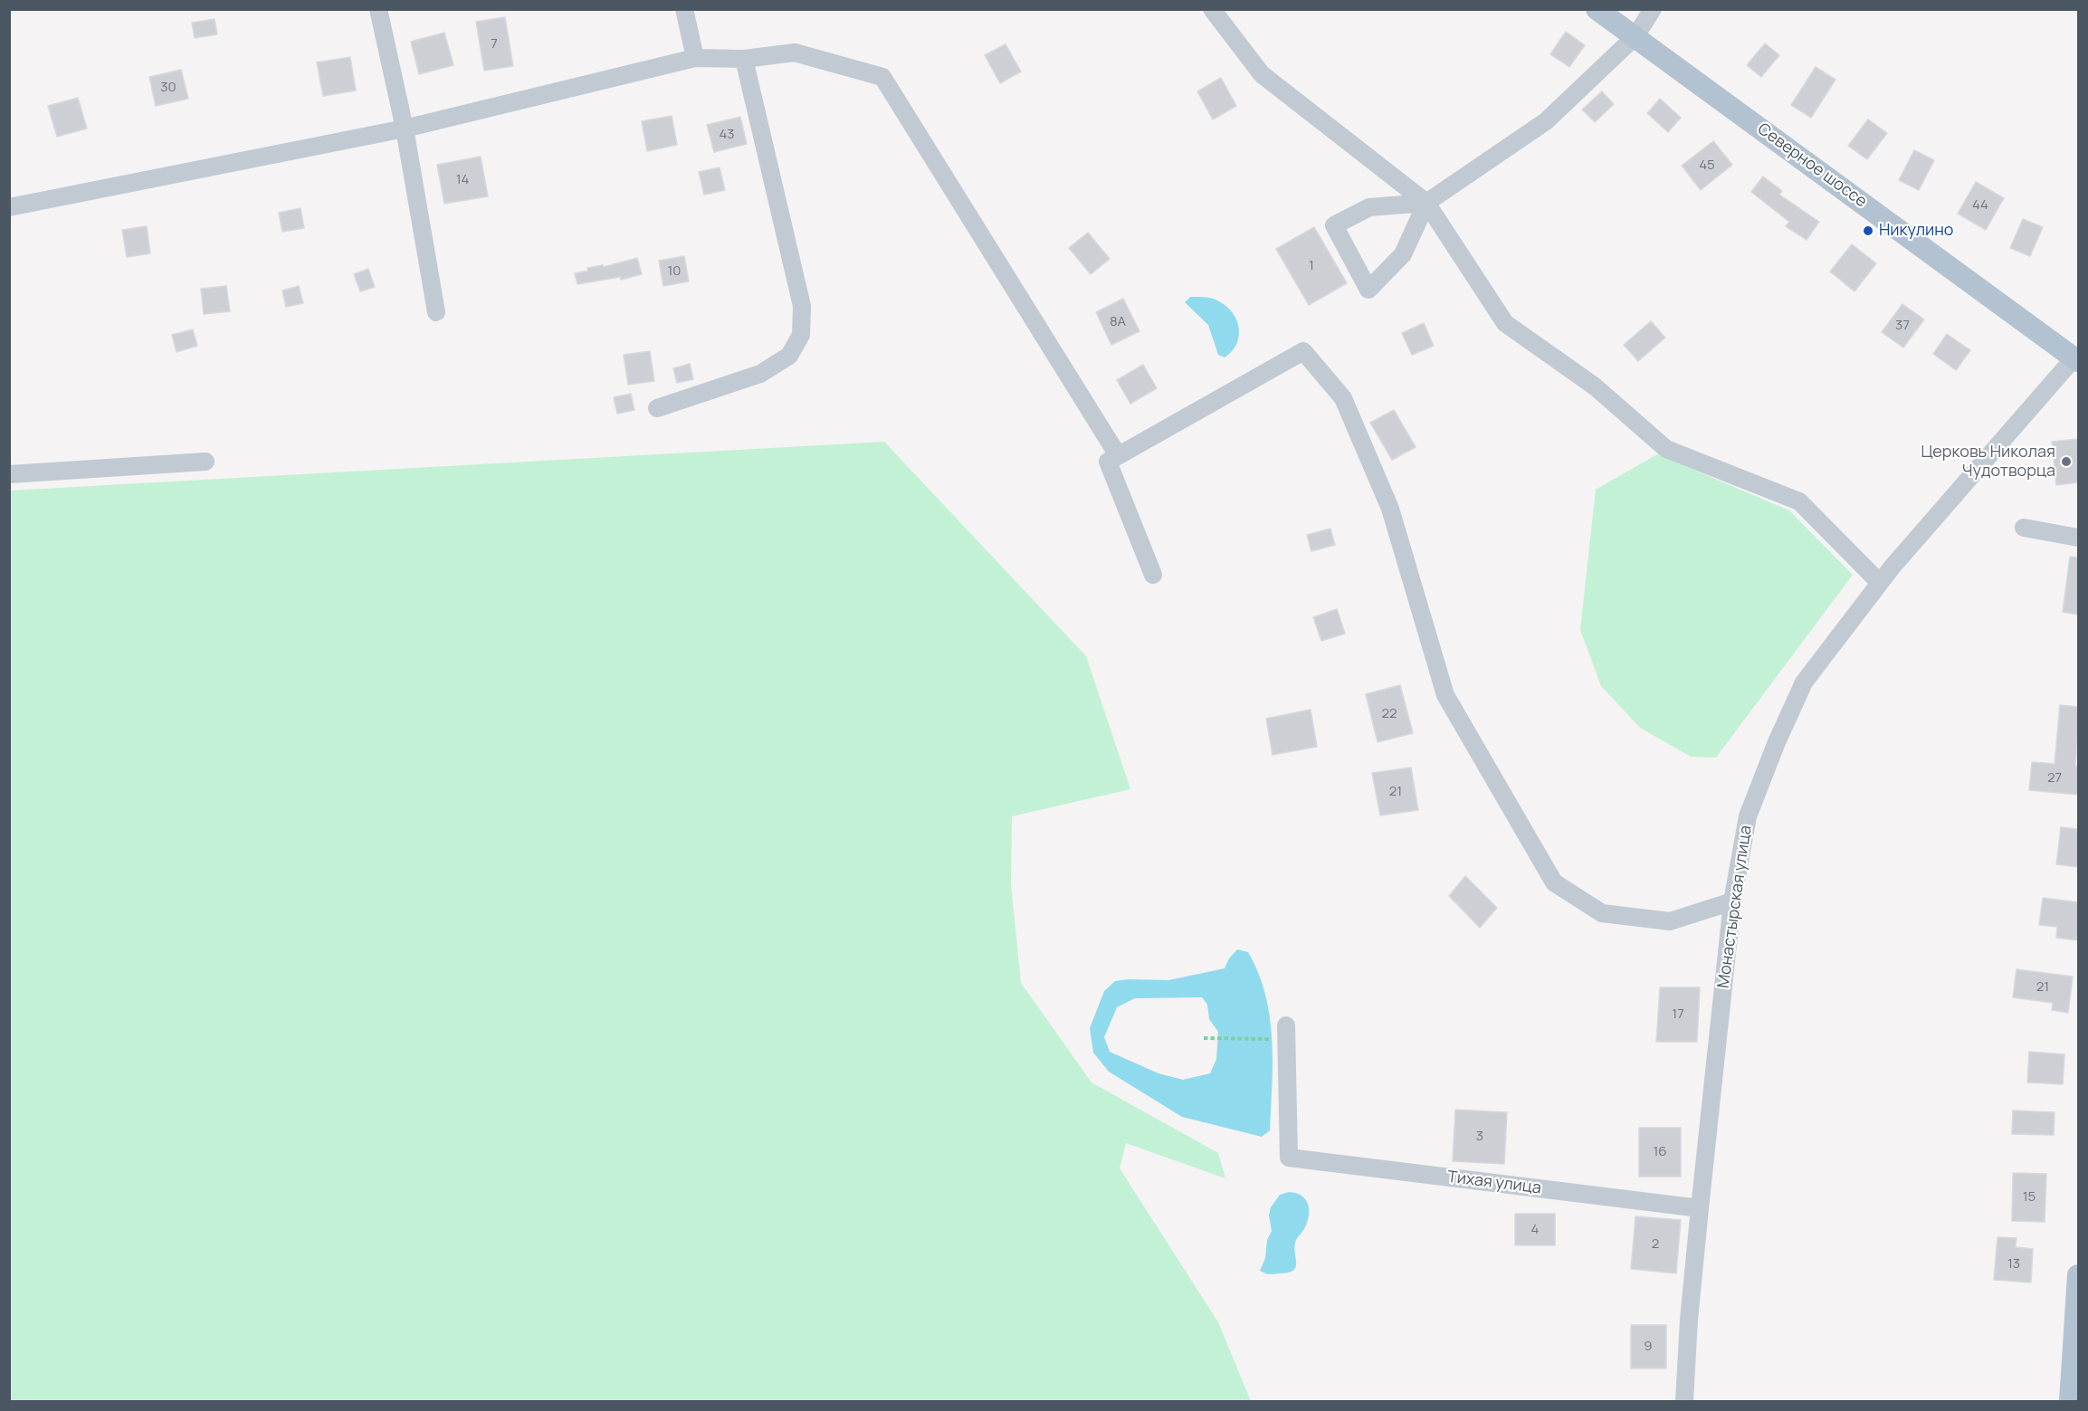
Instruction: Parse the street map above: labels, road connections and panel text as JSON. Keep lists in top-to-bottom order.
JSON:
{
  "streets": {
    "main road": ["Северное шоссе"],
    "street": ["Монастырская улица", "Тихая улица"]
  },
  "crossings": [
    ["Северное шоссе", "Монастырская улица"],
    ["Монастырская улица", "Тихая улица"]
  ],
  "places": ["Никулино", "Церковь Николая Чудотворца"],
  "house_numbers": [
    "7",
    "30",
    "43",
    "45",
    "14",
    "44",
    "1",
    "10",
    "8А",
    "37",
    "22",
    "27",
    "21",
    "21",
    "17",
    "3",
    "16",
    "15",
    "4",
    "2",
    "13",
    "9"
  ]
}
